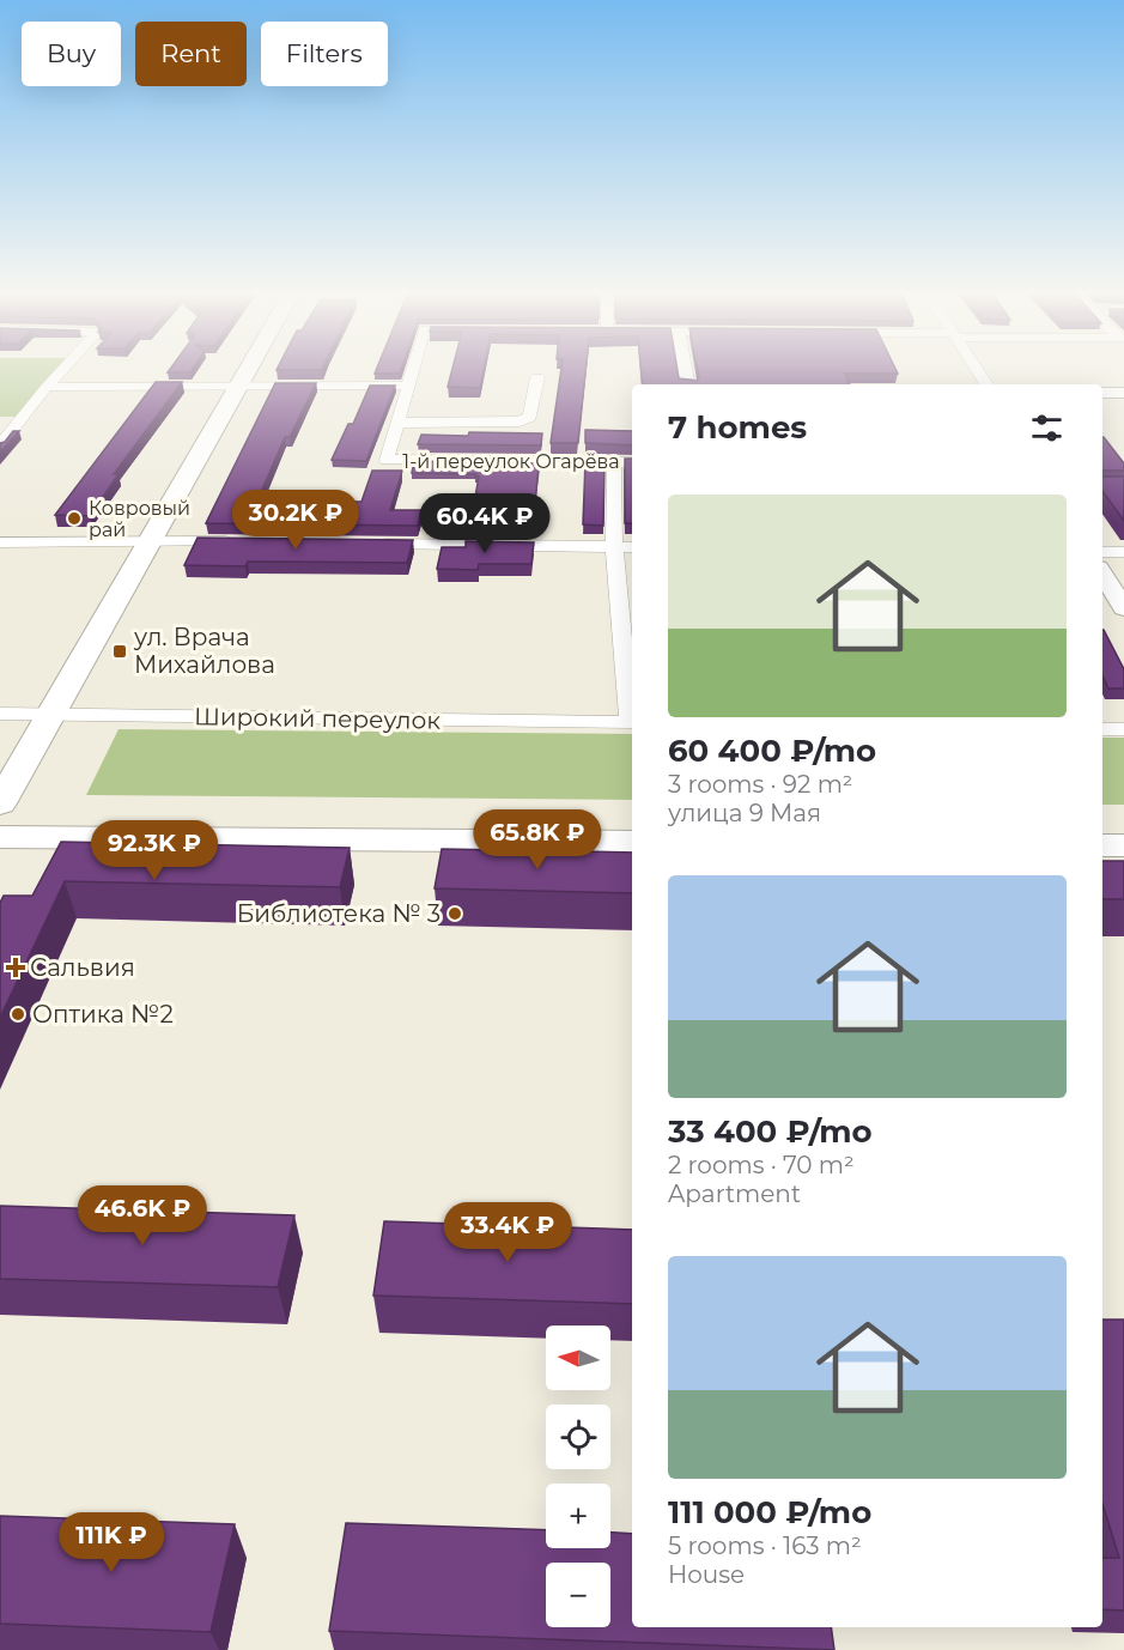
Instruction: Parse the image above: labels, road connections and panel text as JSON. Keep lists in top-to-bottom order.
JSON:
{
  "streets": {
    "street": ["1-й переулок Огарёва", "Широкий переулок"]
  },
  "places": {
    "other": ["Ковровый рай", "Библиотека № 3", "Оптика №2"],
    "transit": ["ул. Врача Михайлова"],
    "health": ["Сальвия"]
  },
  "north": "left",
  "page": {
    "chip": ["Buy", "Rent", "Filters"],
    "heading": "7 homes",
    "list": [
      {
        "name": "60 400 ₽/mo",
        "note": "3 rooms · 92 m² · улица 9 Мая"
      },
      {
        "name": "33 400 ₽/mo",
        "note": "2 rooms · 70 m² · Apartment"
      },
      {
        "name": "111 000 ₽/mo",
        "note": "5 rooms · 163 m² · House"
      }
    ],
    "price": [
      "30.2K ₽",
      "60.4K ₽",
      "65.8K ₽",
      "92.3K ₽",
      "46.6K ₽",
      "33.4K ₽",
      "111K ₽"
    ],
    "map_buttons": ["+", "−"]
  }
}
